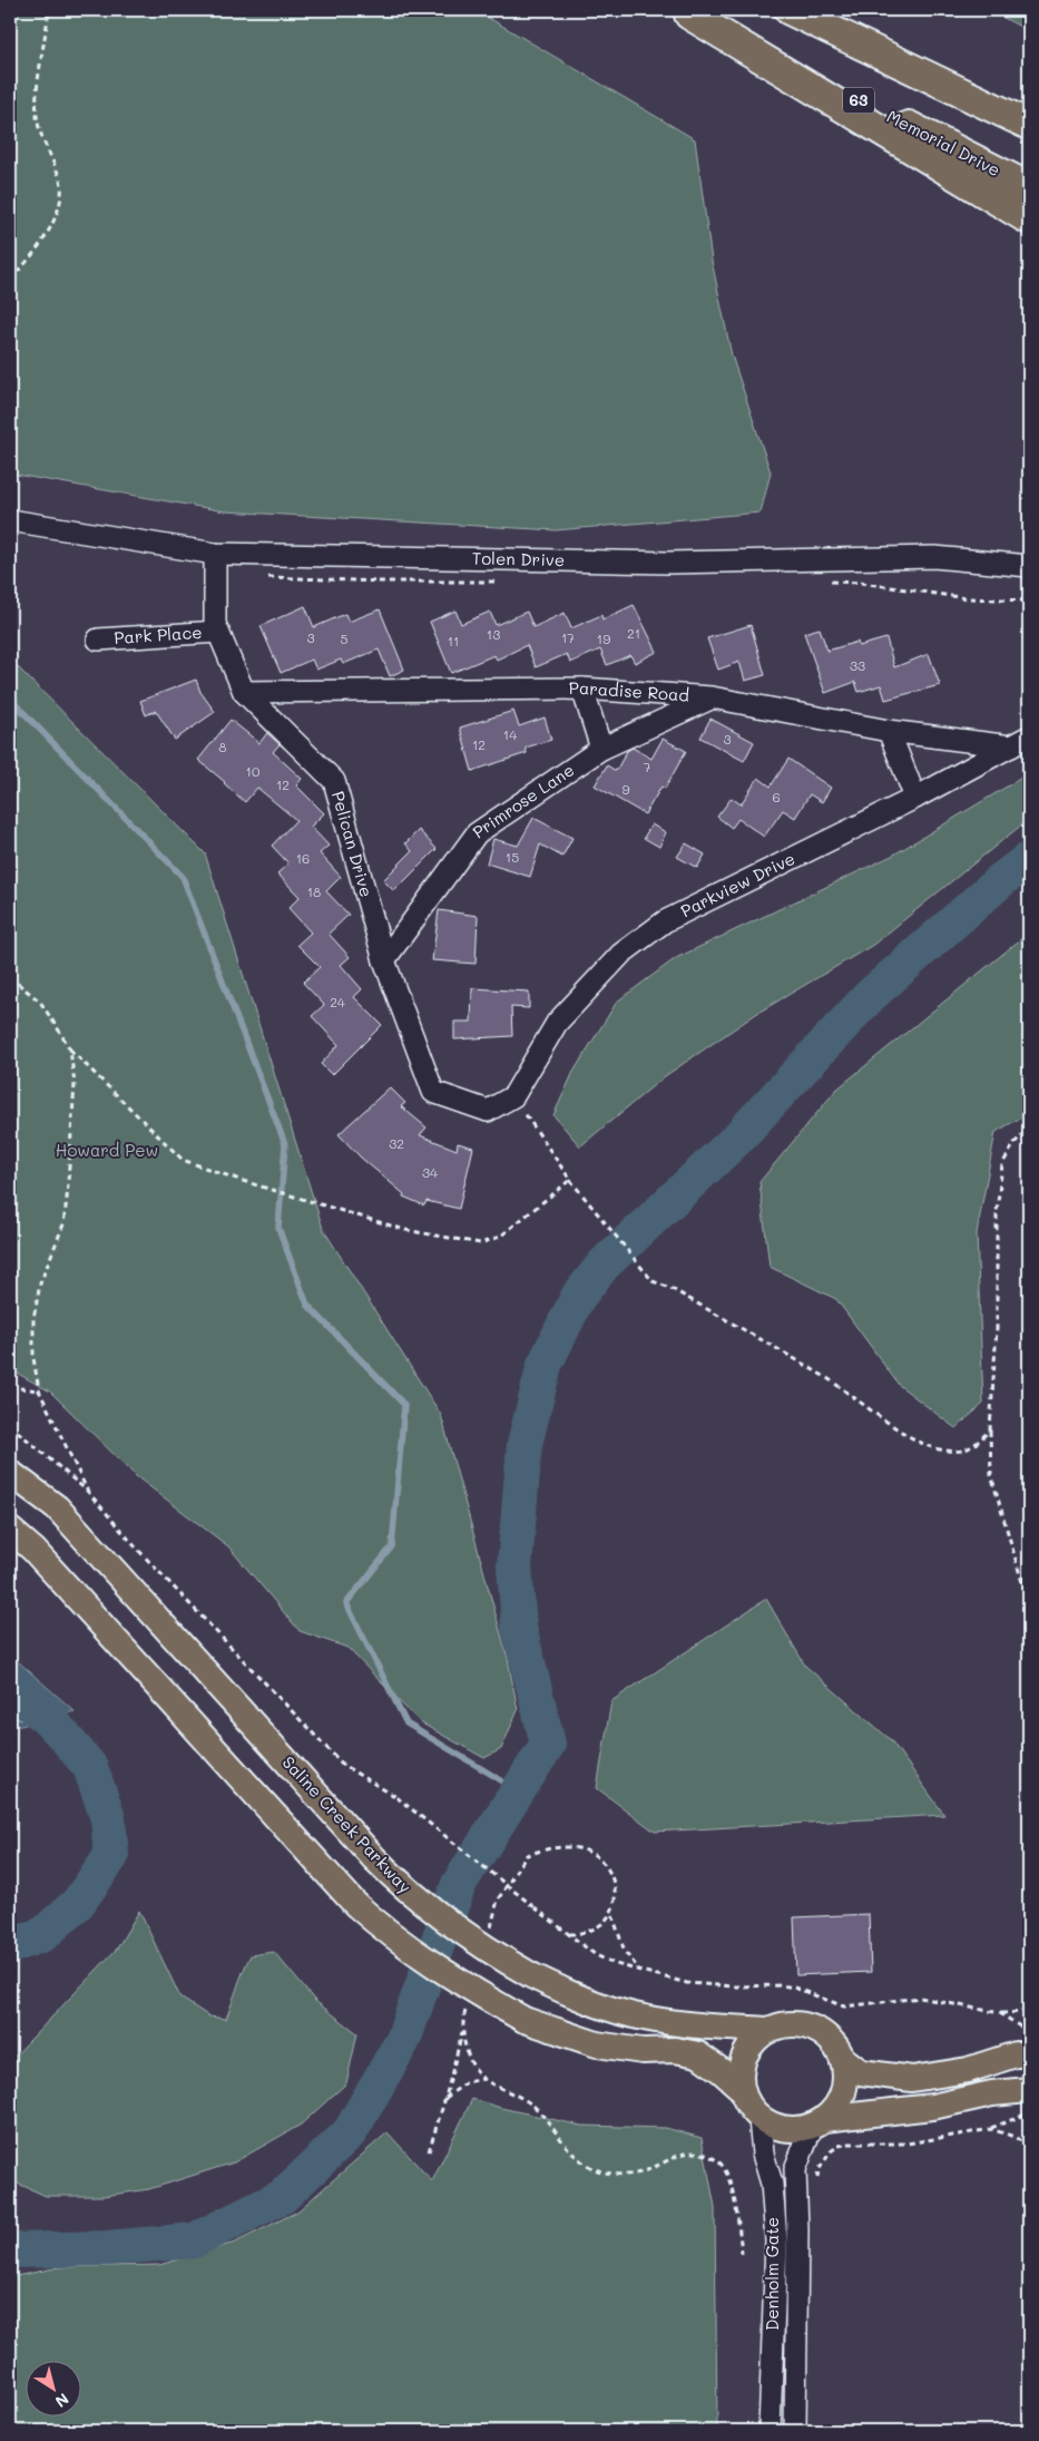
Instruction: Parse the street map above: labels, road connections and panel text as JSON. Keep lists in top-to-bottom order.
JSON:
{
  "streets": {
    "highway": ["63", "Memorial Drive"],
    "main road": ["Saline Creek Parkway"],
    "street": [
      "Tolen Drive",
      "Park Place",
      "Paradise Road",
      "Primrose Lane",
      "Pelican Drive",
      "Parkview Drive",
      "Denholm Gate"
    ]
  },
  "crossings": [
    ["Tolen Drive", "Pelican Drive"],
    ["Park Place", "Pelican Drive"],
    ["Paradise Road", "Primrose Lane"],
    ["Paradise Road", "Pelican Drive"],
    ["Paradise Road", "Parkview Drive"],
    ["Primrose Lane", "Pelican Drive"],
    ["Pelican Drive", "Parkview Drive"],
    ["Saline Creek Parkway", "Denholm Gate"]
  ],
  "parks": ["Howard Pew"],
  "house_numbers": [
    "21",
    "13",
    "3",
    "17",
    "5",
    "19",
    "11",
    "33",
    "14",
    "3",
    "12",
    "8",
    "7",
    "10",
    "12",
    "9",
    "6",
    "15",
    "16",
    "18",
    "24",
    "32",
    "34"
  ],
  "north": "bottom right"
}
